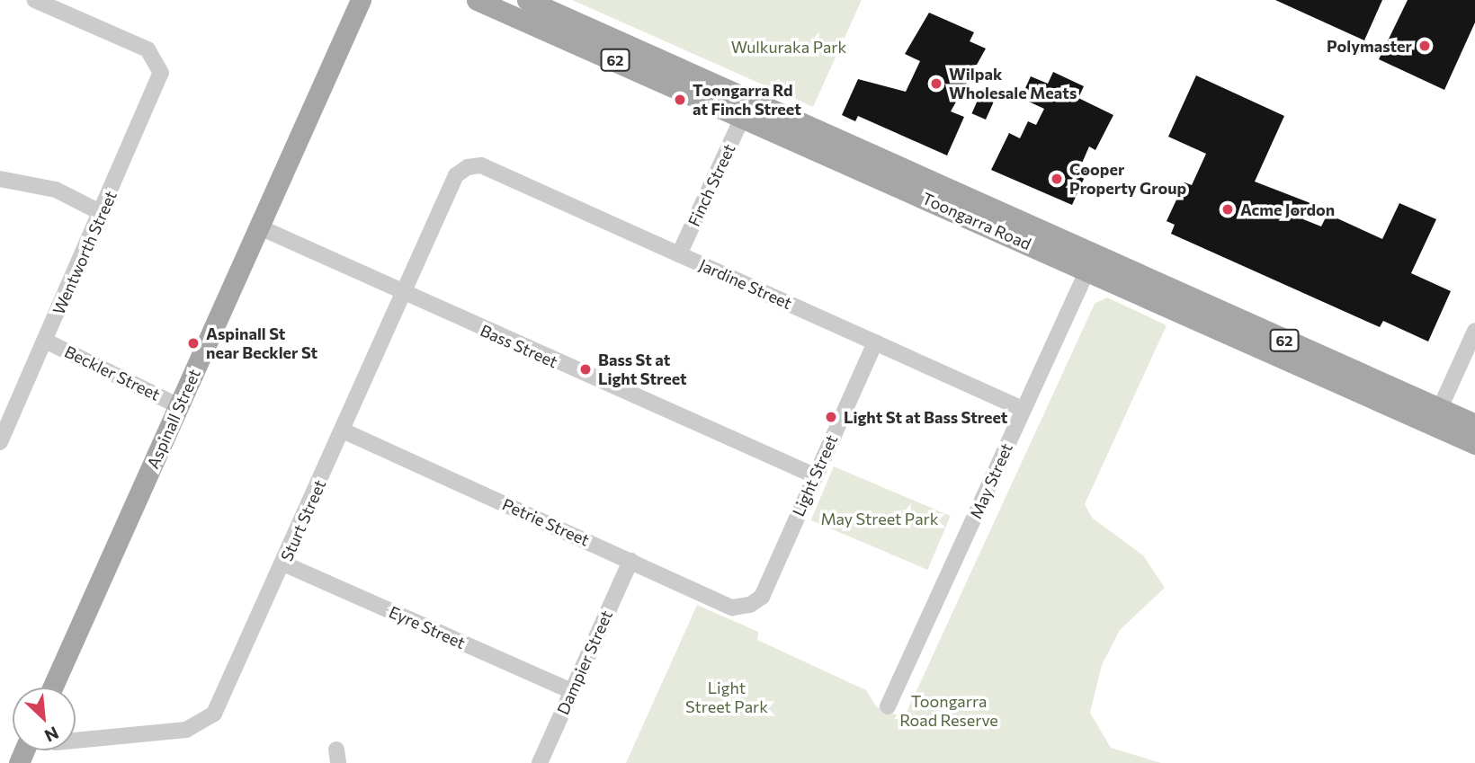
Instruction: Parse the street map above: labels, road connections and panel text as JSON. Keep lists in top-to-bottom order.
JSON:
{
  "streets": {
    "main road": ["62", "Toongarra Road", "Aspinall Street"],
    "street": [
      "Finch Street",
      "Wentworth Street",
      "Jardine Street",
      "Bass Street",
      "Beckler Street",
      "Light Street",
      "May Street",
      "Sturt Street",
      "Petrie Street",
      "Eyre Street",
      "Dampier Street"
    ]
  },
  "crossings": [
    ["Finch Street", "Toongarra Road"],
    ["Finch Street", "Jardine Street"],
    ["Toongarra Road", "May Street"],
    ["Wentworth Street", "Beckler Street"],
    ["Jardine Street", "Light Street"],
    ["Jardine Street", "May Street"],
    ["Jardine Street", "Sturt Street"],
    ["Bass Street", "Aspinall Street"],
    ["Bass Street", "Light Street"],
    ["Bass Street", "Sturt Street"],
    ["Beckler Street", "Aspinall Street"],
    ["Light Street", "Petrie Street"],
    ["Sturt Street", "Petrie Street"],
    ["Sturt Street", "Eyre Street"],
    ["Petrie Street", "Dampier Street"],
    ["Eyre Street", "Dampier Street"]
  ],
  "parks": [
    "Wulkuraka Park",
    "May Street Park",
    "Light Street Park",
    "Toongarra Road Reserve"
  ],
  "places": [
    "Polymaster",
    "Wilpak Wholesale Meats",
    "Toongarra Rd at Finch Street",
    "Cooper Property Group",
    "Acme Jordon",
    "Aspinall St near Beckler St",
    "Bass St at Light Street",
    "Light St at Bass Street"
  ],
  "north": "bottom right"
}
